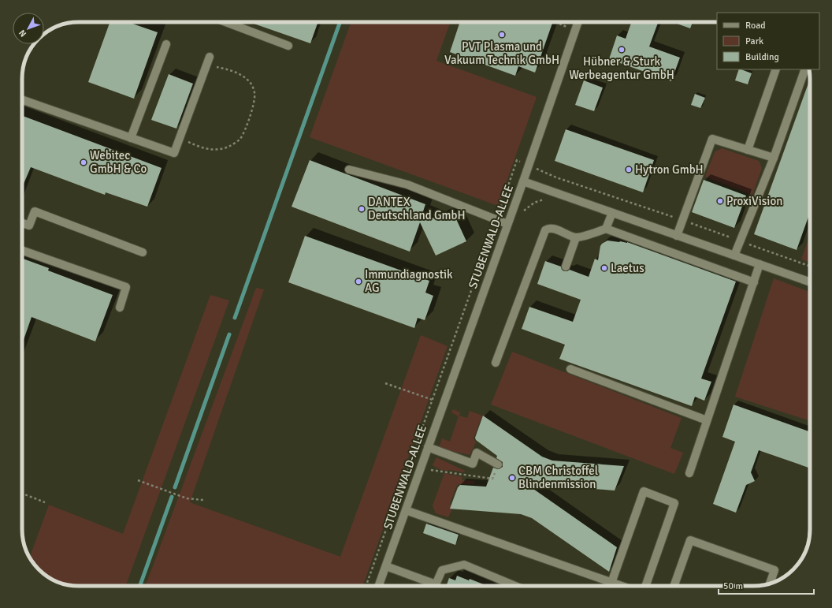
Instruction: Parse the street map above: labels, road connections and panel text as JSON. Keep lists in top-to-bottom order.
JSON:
{
  "streets": {
    "street": ["STUBENWALD-ALLEE"]
  },
  "places": [
    "PVT Plasma und Vakuum Technik GmbH",
    "Hübner & Sturk Werbeagentur GmbH",
    "Webitec GmbH & Co",
    "Hytron GmbH",
    "ProxiVision",
    "DANTEX Deutschland GmbH",
    "Laetus",
    "Immundiagnostik AG",
    "CBM Christoffel Blindenmission"
  ],
  "legend": ["Road", "Park", "Building"],
  "scale_bar": "50 m",
  "north": "bottom left"
}
